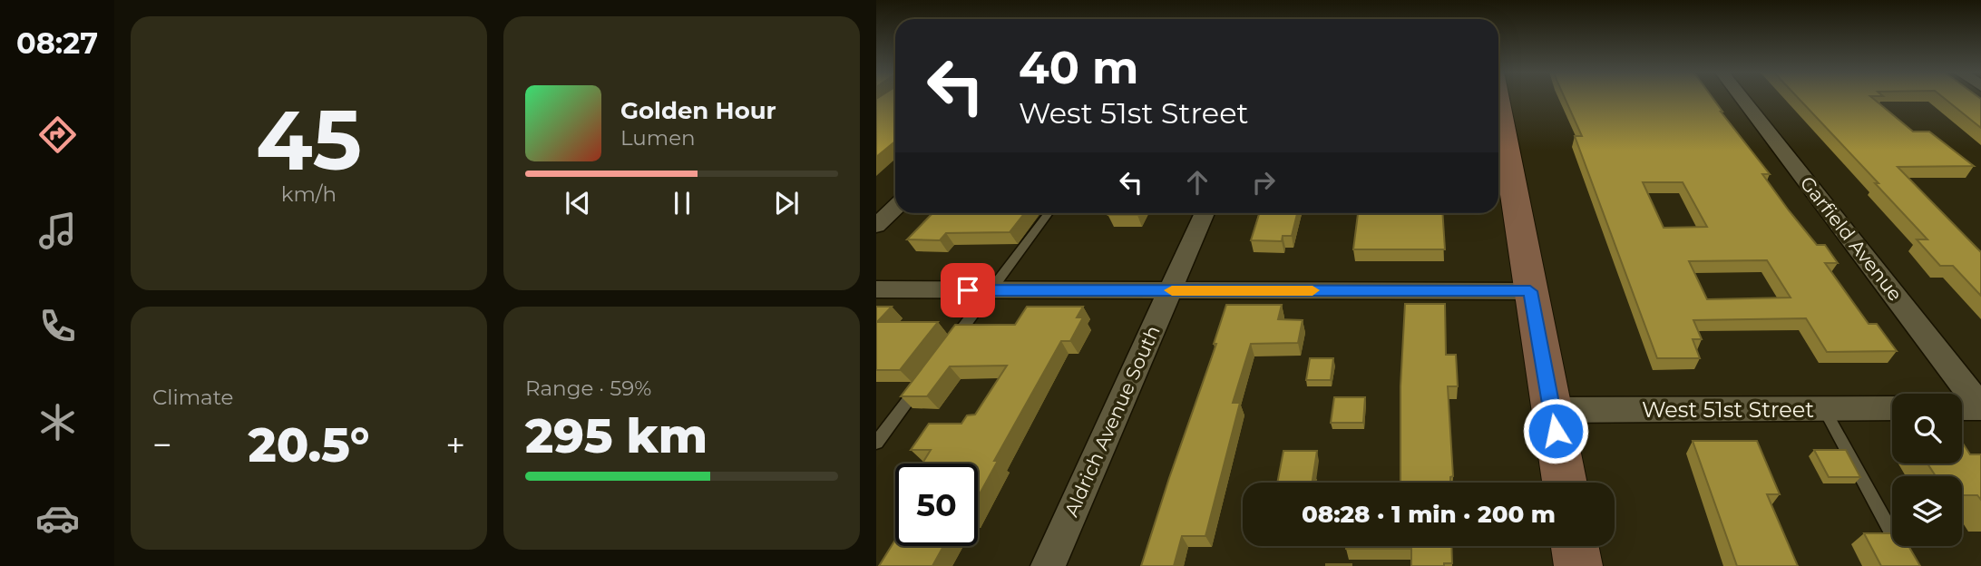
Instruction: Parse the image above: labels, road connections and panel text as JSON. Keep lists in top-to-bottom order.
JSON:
{
  "streets": {
    "street": ["Garfield Avenue", "West 51st Street", "Aldrich Avenue South"]
  },
  "page": {
    "tabs": "08:27",
    "tile": [
      ["45", "km/h"],
      "Climate",
      ["Range · 59%", "295 km"]
    ],
    "turn": ["40 m", "West 51st Street"],
    "song": ["Golden Hour", "Lumen"],
    "heat": ["−", "20.5°", "+"],
    "limit": "50",
    "trip": "08:28 · 1 min · 200 m"
  }
}
